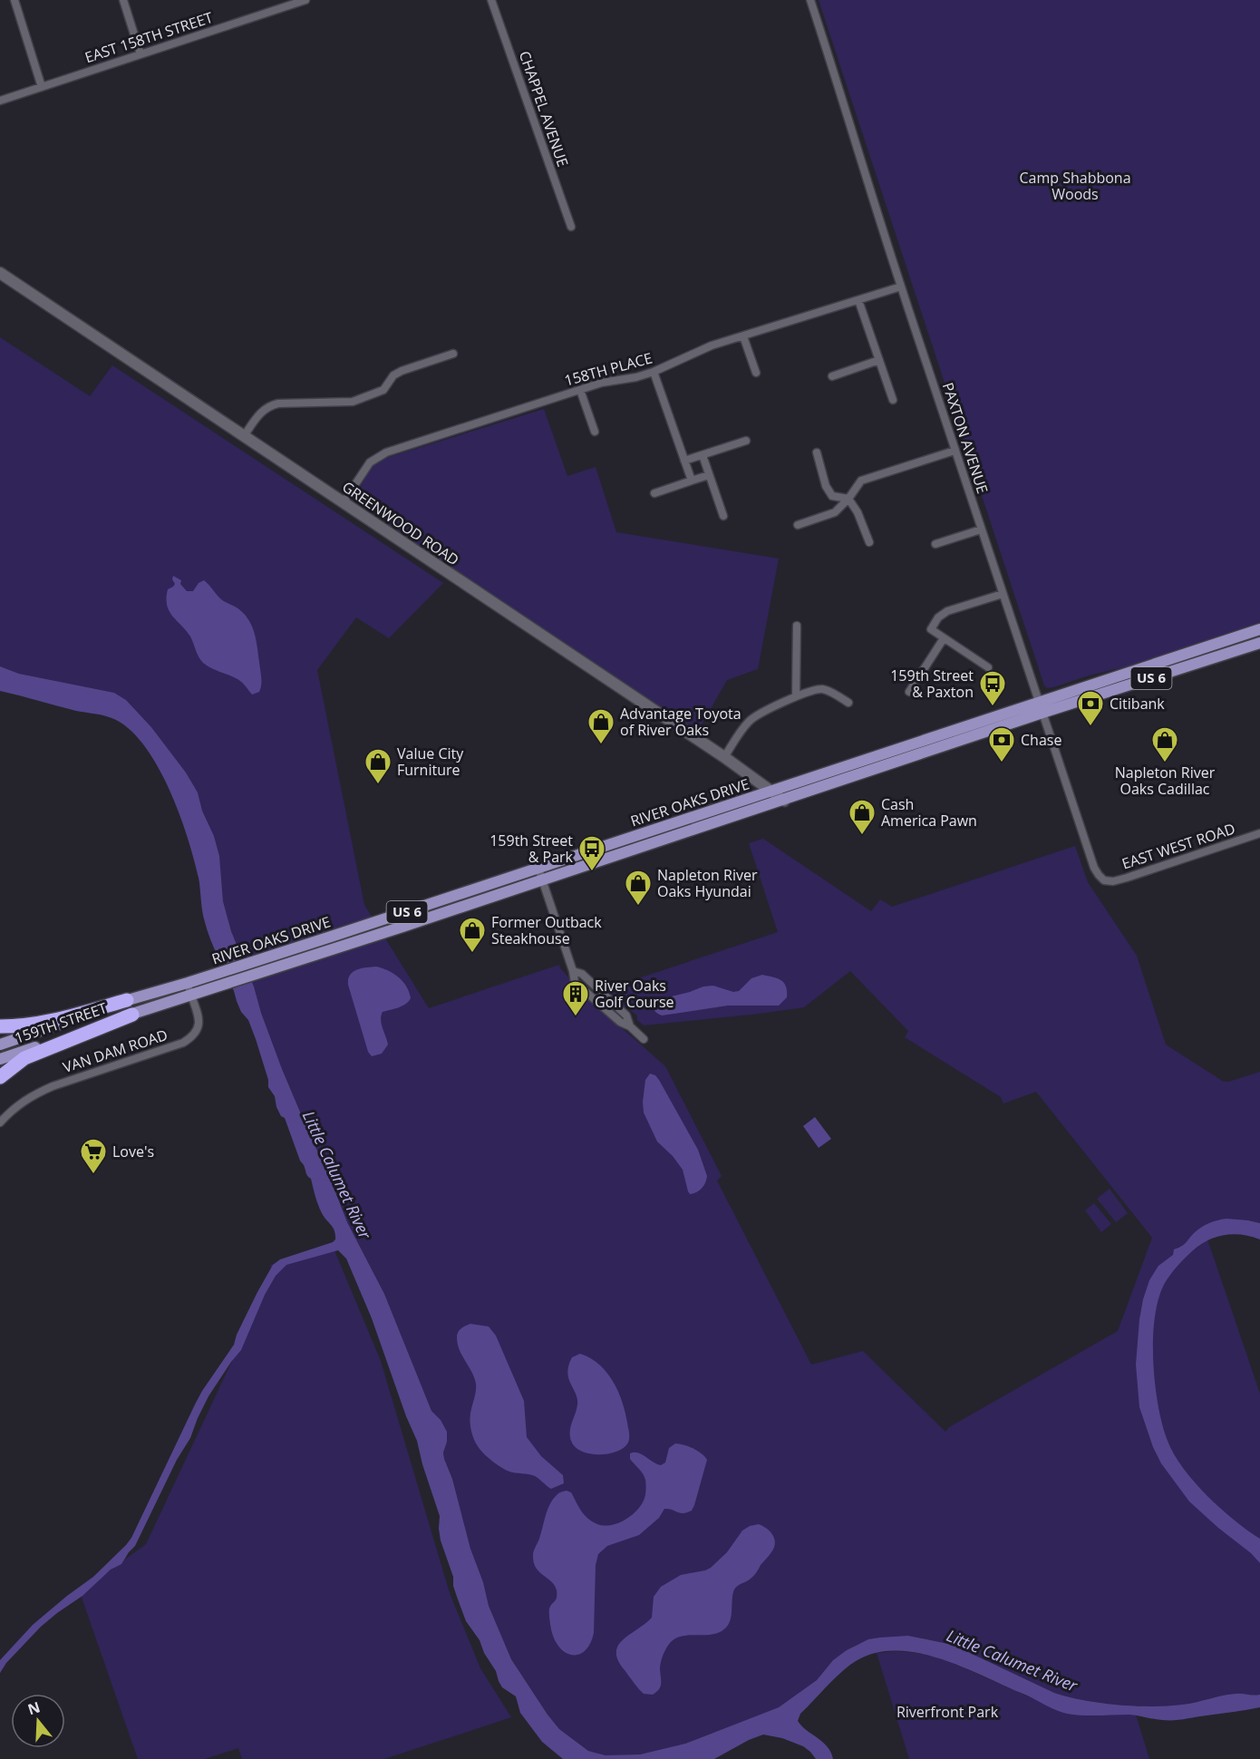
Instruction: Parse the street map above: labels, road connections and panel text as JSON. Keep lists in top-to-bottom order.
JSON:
{
  "streets": {
    "main road": ["US 6", "RIVER OAKS DRIVE", "159TH STREET"],
    "street": [
      "EAST 158TH STREET",
      "CHAPPEL AVENUE",
      "158TH PLACE",
      "PAXTON AVENUE",
      "GREENWOOD ROAD",
      "EAST WEST ROAD",
      "VAN DAM ROAD"
    ]
  },
  "crossings": [
    ["158TH PLACE", "PAXTON AVENUE"],
    ["158TH PLACE", "GREENWOOD ROAD"],
    ["PAXTON AVENUE", "RIVER OAKS DRIVE"],
    ["PAXTON AVENUE", "EAST WEST ROAD"],
    ["GREENWOOD ROAD", "RIVER OAKS DRIVE"],
    ["RIVER OAKS DRIVE", "159TH STREET"],
    ["RIVER OAKS DRIVE", "VAN DAM ROAD"]
  ],
  "water": ["Little Calumet River"],
  "parks": ["Camp Shabbona Woods", "Riverfront Park"],
  "places": {
    "bus stop": ["159th Street & Paxton", "159th Street & Park"],
    "bank": ["Citibank", "Chase"],
    "shop": [
      "Advantage Toyota of River Oaks",
      "Napleton River Oaks Cadillac",
      "Value City Furniture",
      "Cash America Pawn",
      "Napleton River Oaks Hyundai",
      "Former Outback Steakhouse"
    ],
    "building": ["River Oaks Golf Course"],
    "supermarket": ["Love's"]
  },
  "north": "top"
}
